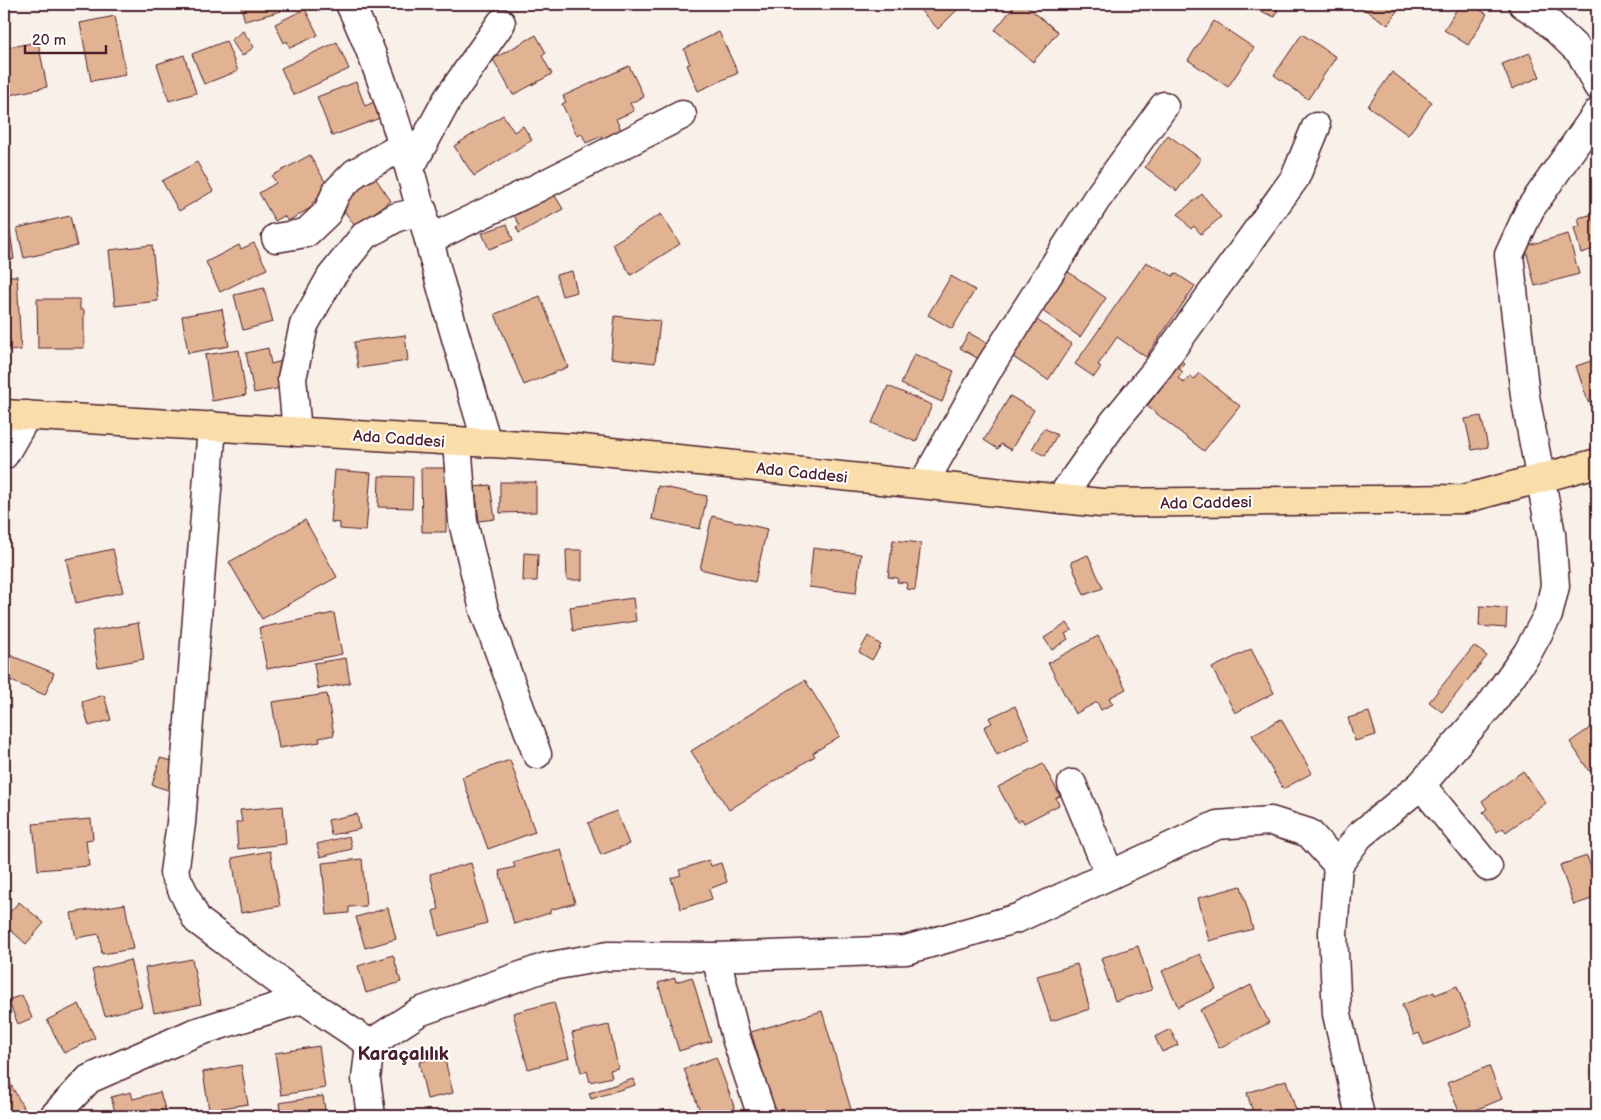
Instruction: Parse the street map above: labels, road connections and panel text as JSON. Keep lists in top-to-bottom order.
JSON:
{
  "streets": {
    "main road": ["Ada Caddesi"]
  },
  "districts": ["Karaçalılık"],
  "scale_bar": "20 m"
}
